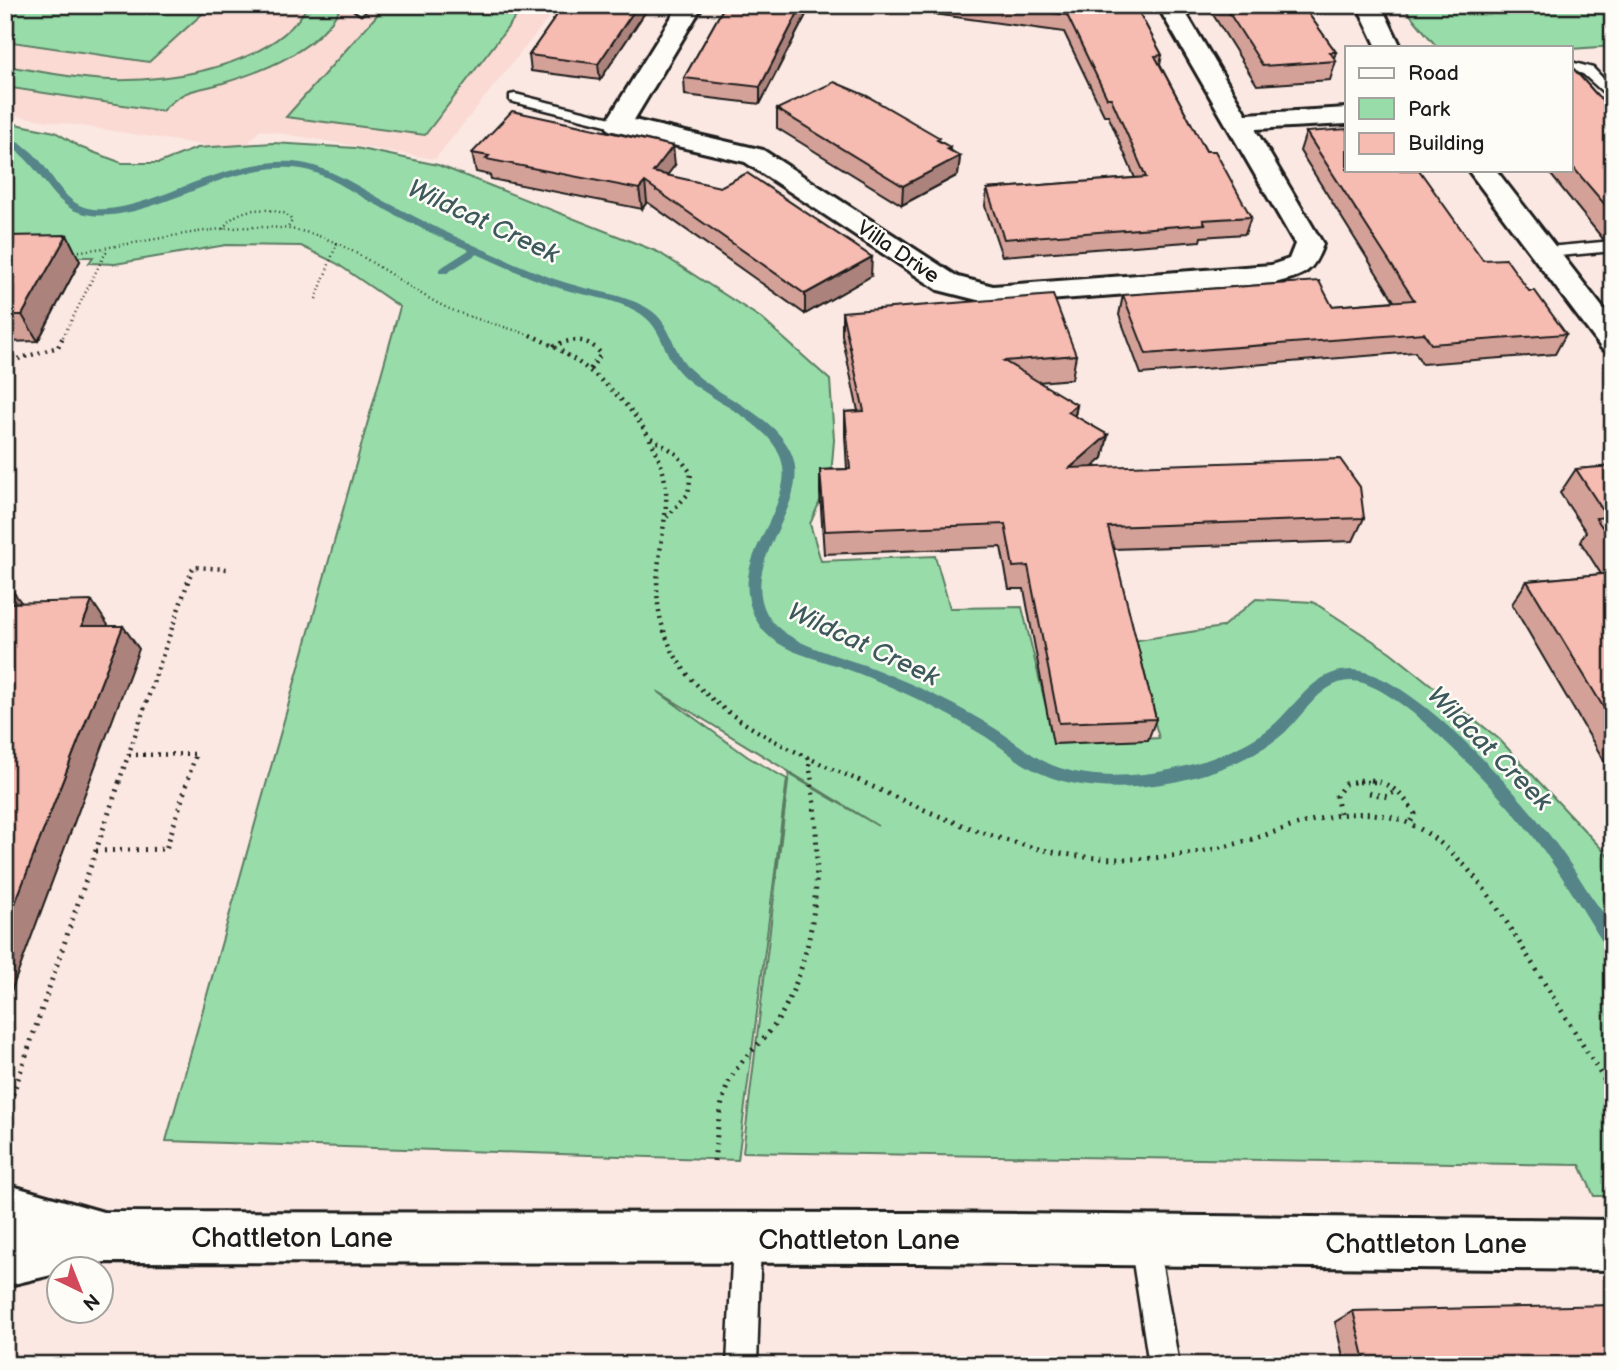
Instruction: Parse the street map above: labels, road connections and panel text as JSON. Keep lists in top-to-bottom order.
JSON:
{
  "streets": {
    "street": ["Villa Drive", "Chattleton Lane"]
  },
  "water": ["Wildcat Creek"],
  "legend": ["Road", "Park", "Building"],
  "north": "bottom right"
}
